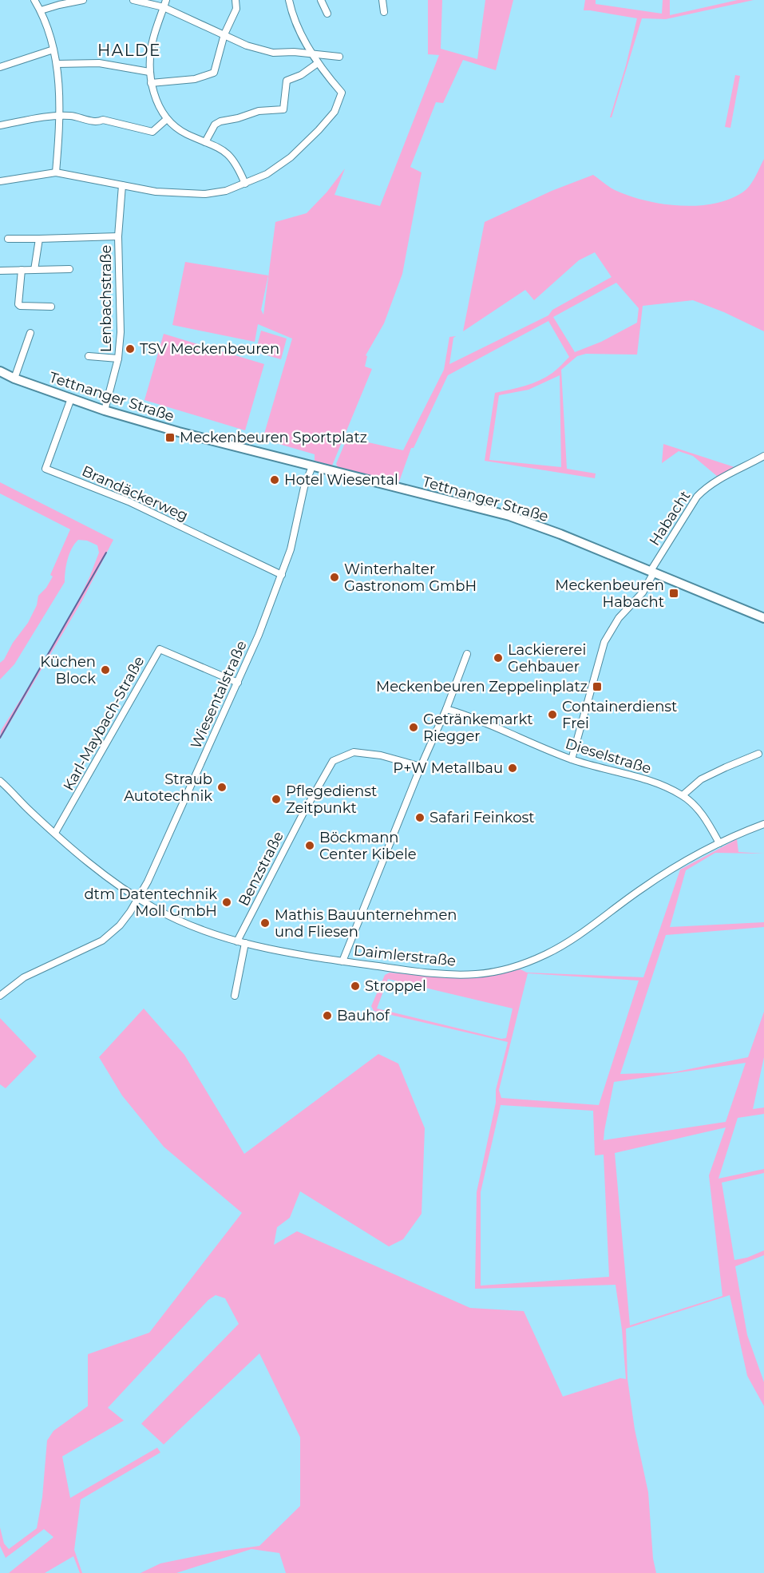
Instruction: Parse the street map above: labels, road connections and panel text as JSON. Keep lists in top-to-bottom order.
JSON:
{
  "streets": {
    "main road": ["Tettnanger Straße"],
    "street": [
      "Lenbachstraße",
      "Brandäckerweg",
      "Habacht",
      "Wiesentalstraße",
      "Karl-Maybach-Straße",
      "Dieselstraße",
      "Benzstraße",
      "Daimlerstraße"
    ]
  },
  "crossings": [
    ["Lenbachstraße", "Tettnanger Straße"],
    ["Tettnanger Straße", "Brandäckerweg"],
    ["Tettnanger Straße", "Habacht"],
    ["Tettnanger Straße", "Wiesentalstraße"],
    ["Brandäckerweg", "Wiesentalstraße"],
    ["Habacht", "Dieselstraße"],
    ["Wiesentalstraße", "Karl-Maybach-Straße"],
    ["Wiesentalstraße", "Daimlerstraße"],
    ["Karl-Maybach-Straße", "Daimlerstraße"],
    ["Dieselstraße", "Daimlerstraße"],
    ["Benzstraße", "Daimlerstraße"]
  ],
  "districts": ["HALDE"],
  "places": {
    "other": [
      "TSV Meckenbeuren",
      "Hotel Wiesental",
      "Winterhalter Gastronom GmbH",
      "Lackiererei Gehbauer",
      "Küchen Block",
      "Containerdienst Frei",
      "Getränkemarkt Riegger",
      "P+W Metallbau",
      "Straub Autotechnik",
      "Pflegedienst Zeitpunkt",
      "Safari Feinkost",
      "Böckmann Center Kibele",
      "dtm Datentechnik Moll GmbH",
      "Mathis Bauunternehmen und Fliesen",
      "Stroppel",
      "Bauhof"
    ],
    "transit": ["Meckenbeuren Sportplatz", "Meckenbeuren Habacht", "Meckenbeuren Zeppelinplatz"]
  }
}
